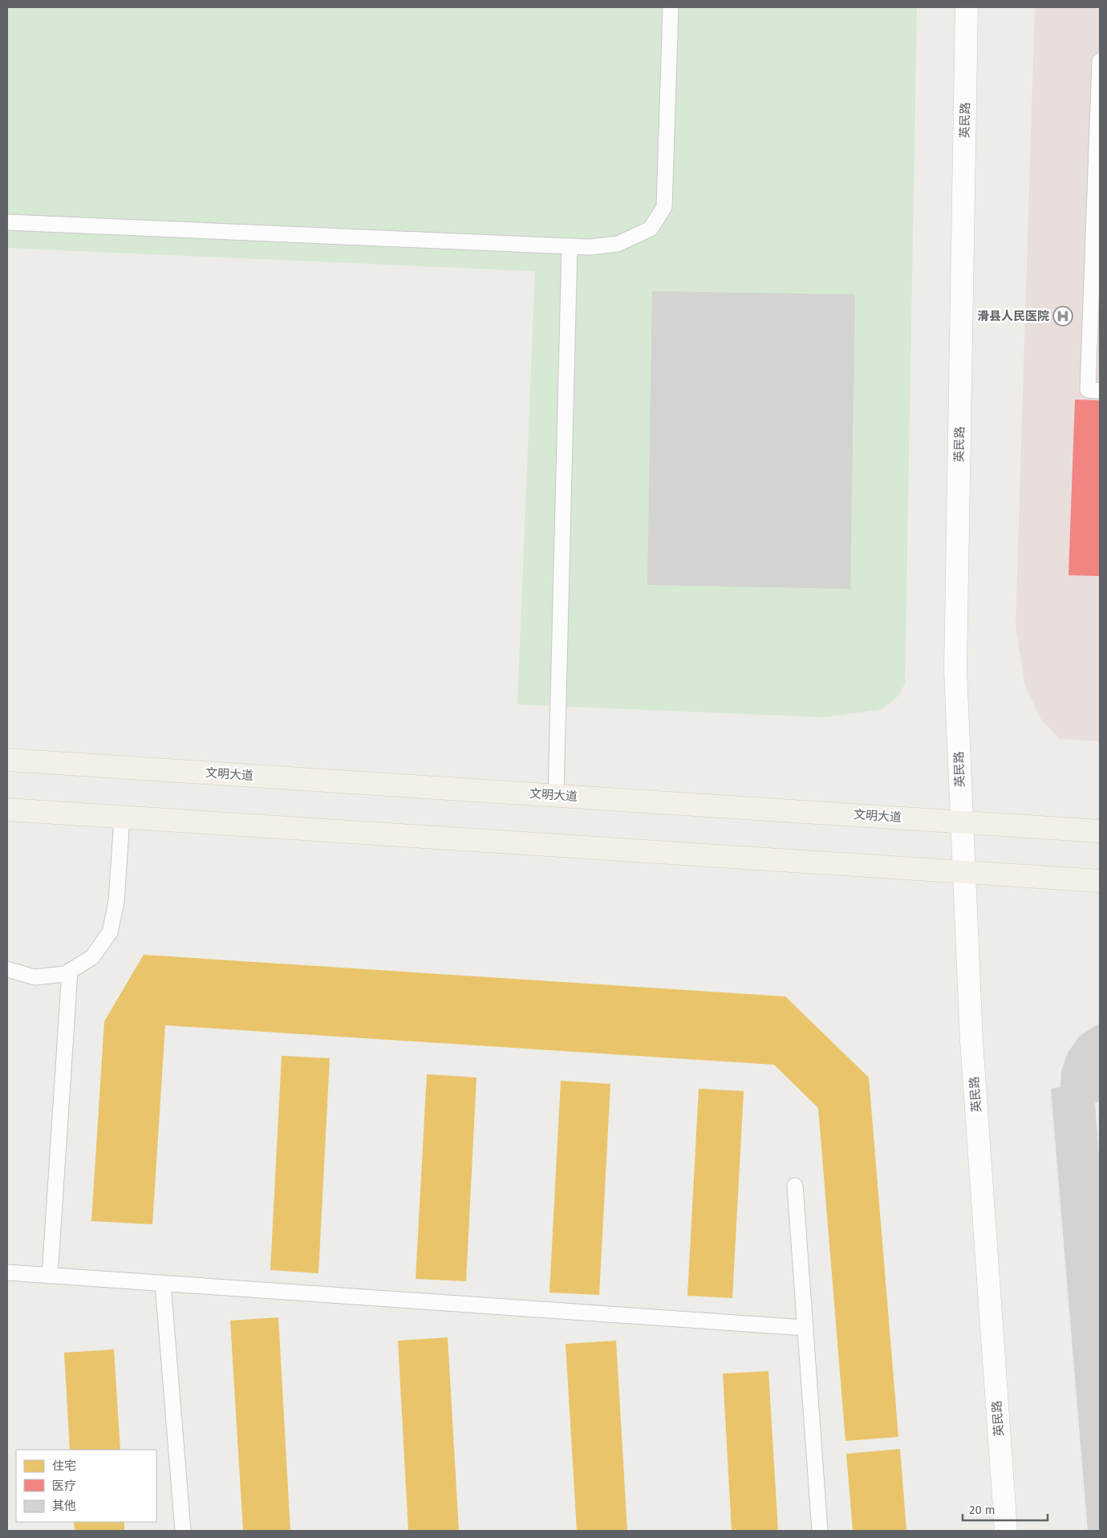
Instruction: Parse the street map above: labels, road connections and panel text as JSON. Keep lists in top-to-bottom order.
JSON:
{
  "streets": {
    "main road": ["文明大道"],
    "street": ["英民路"]
  },
  "crossings": [
    ["英民路", "文明大道"]
  ],
  "places": {
    "hospital": ["滑县人民医院"]
  },
  "legend": ["住宅", "医疗", "其他"],
  "scale_bar": "20 m"
}
